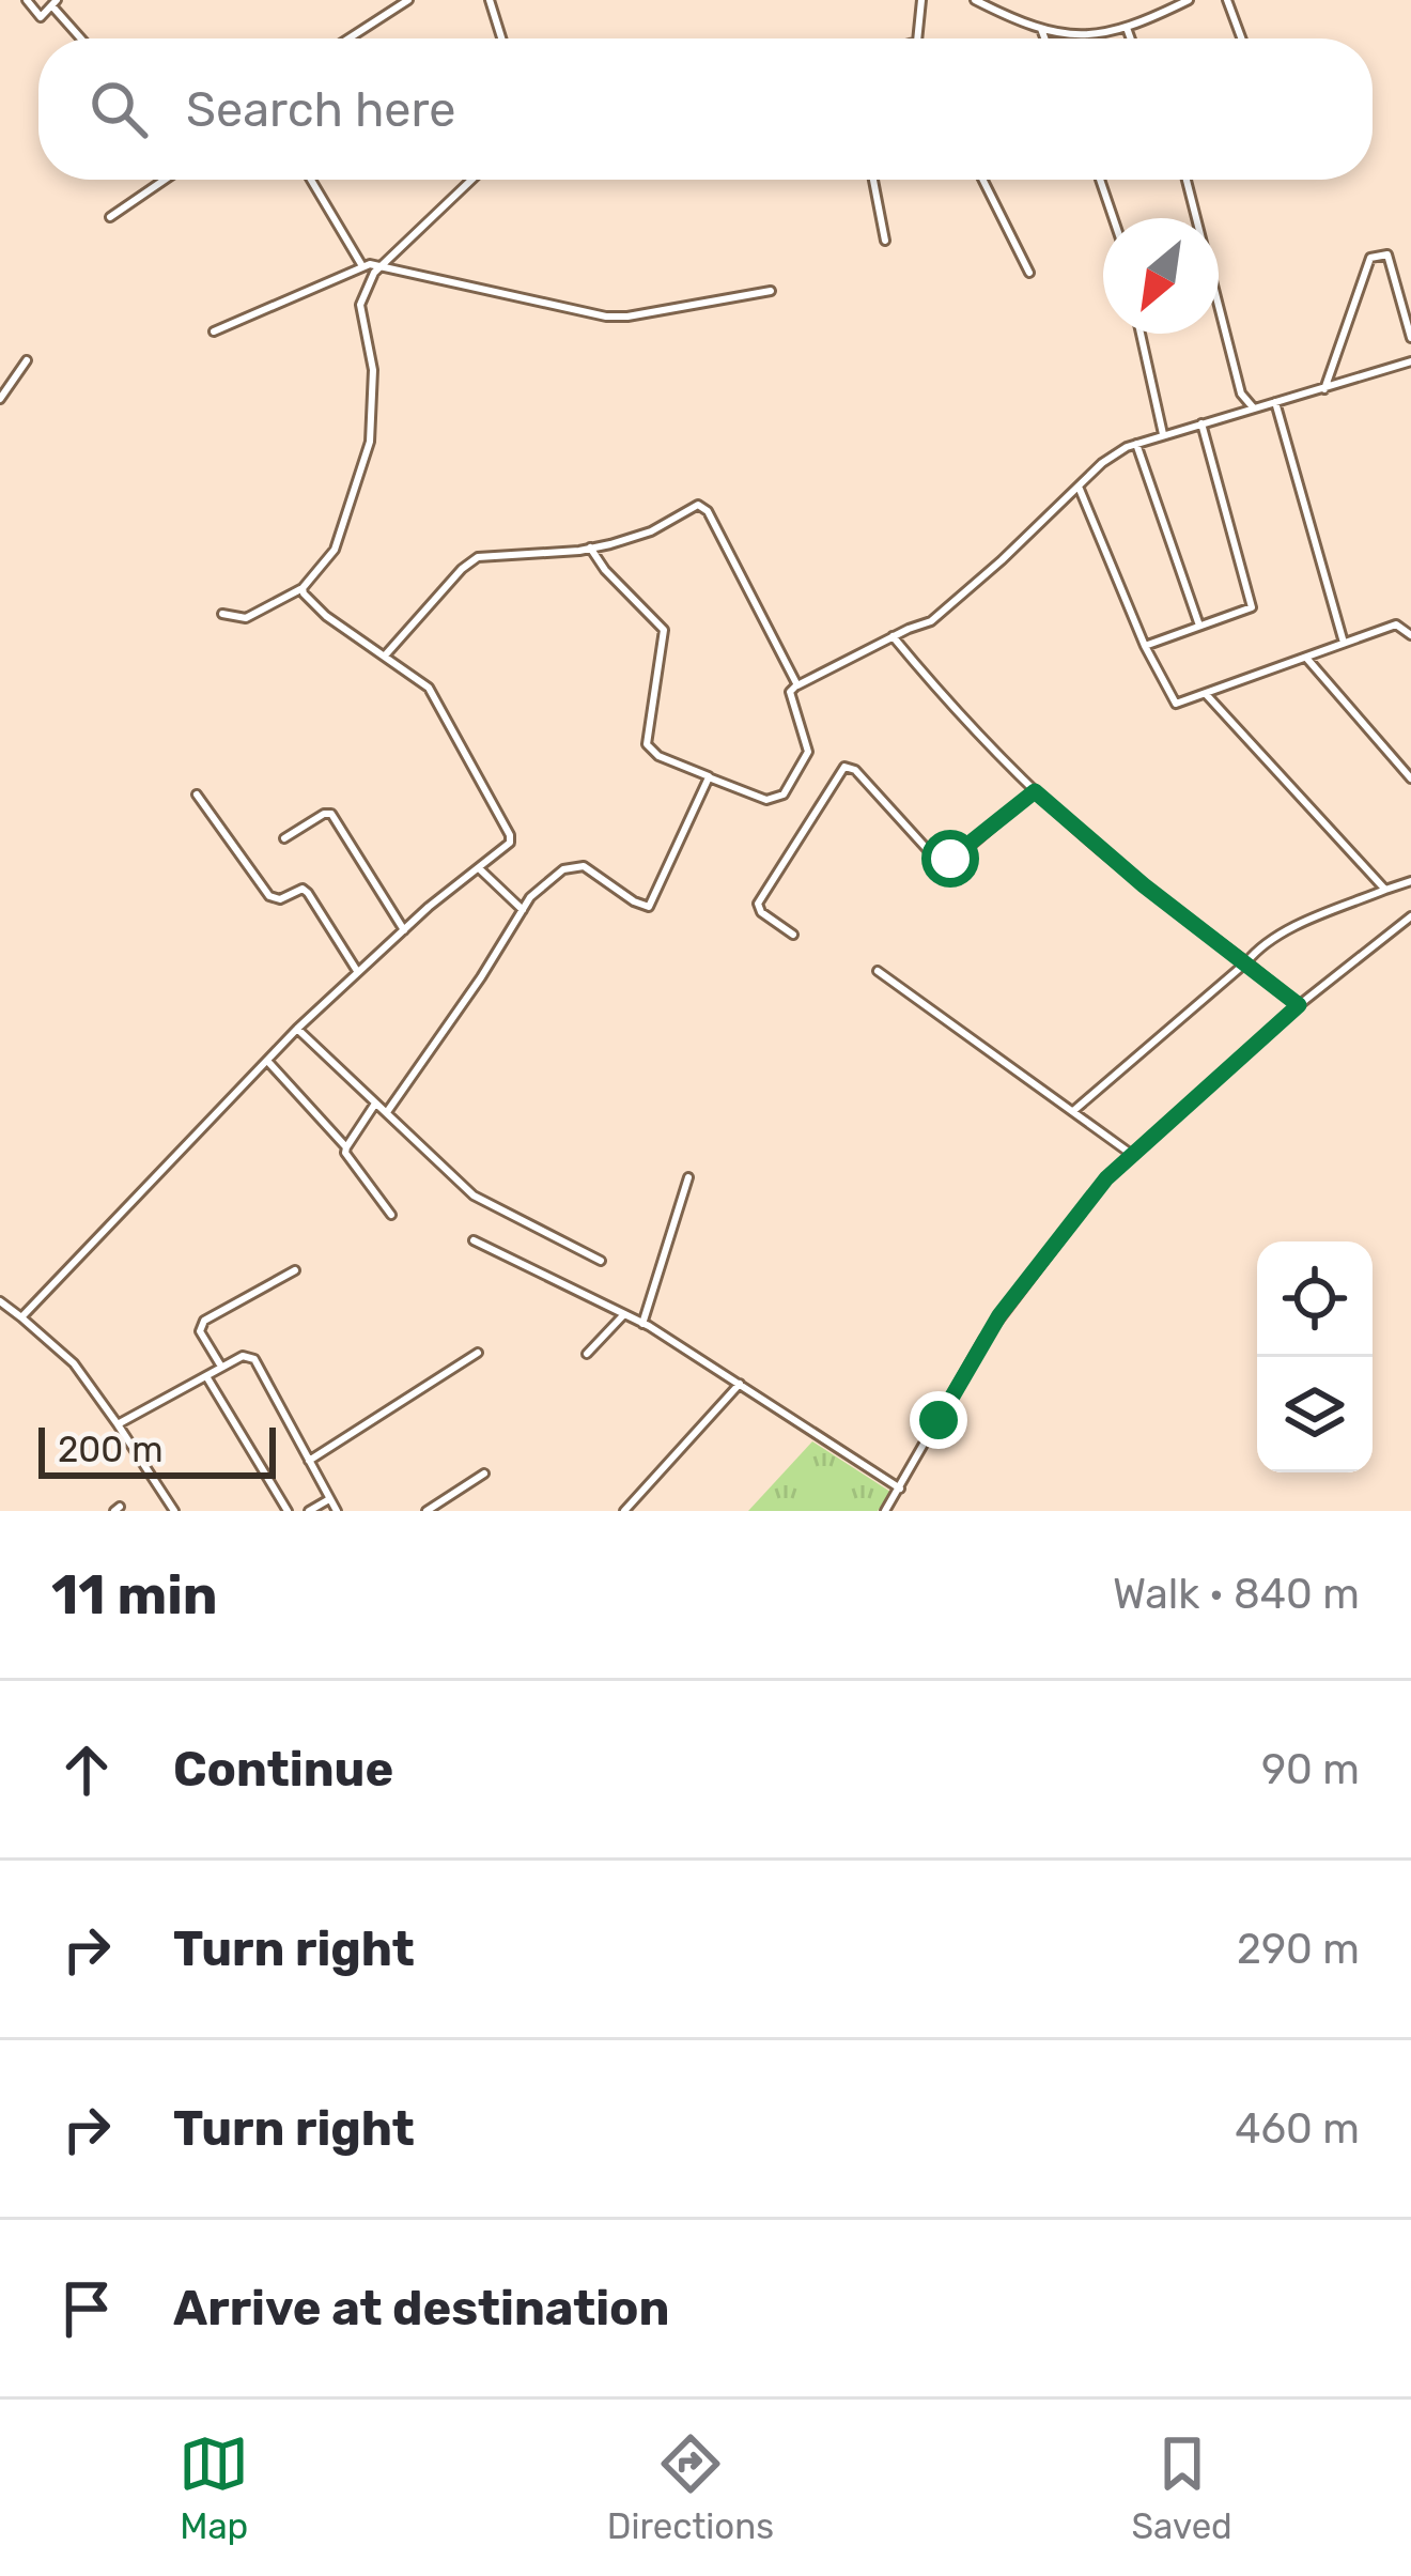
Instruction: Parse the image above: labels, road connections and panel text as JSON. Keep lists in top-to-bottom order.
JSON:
{
  "scale_bar": "200 m",
  "north": "bottom left",
  "page": {
    "search": "Search here",
    "scale": "200 m",
    "heading": ["11 min", "Walk · 840 m"],
    "list": [
      ["Continue", "90 m"],
      ["Turn right", "290 m"],
      ["Turn right", "460 m"],
      "Arrive at destination"
    ],
    "nav": ["Map", "Directions", "Saved"]
  }
}
